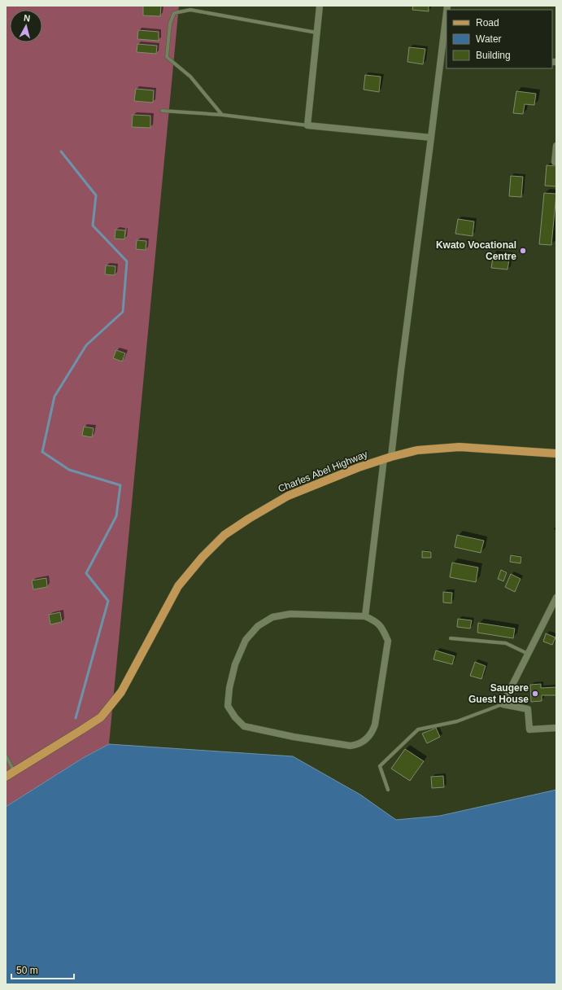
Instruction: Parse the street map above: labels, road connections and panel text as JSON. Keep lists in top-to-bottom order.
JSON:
{
  "streets": {
    "main road": ["Charles Abel Highway"]
  },
  "places": ["Kwato Vocational Centre", "Saugere Guest House"],
  "legend": ["Road", "Water", "Building"],
  "scale_bar": "50 m",
  "north": "top"
}
